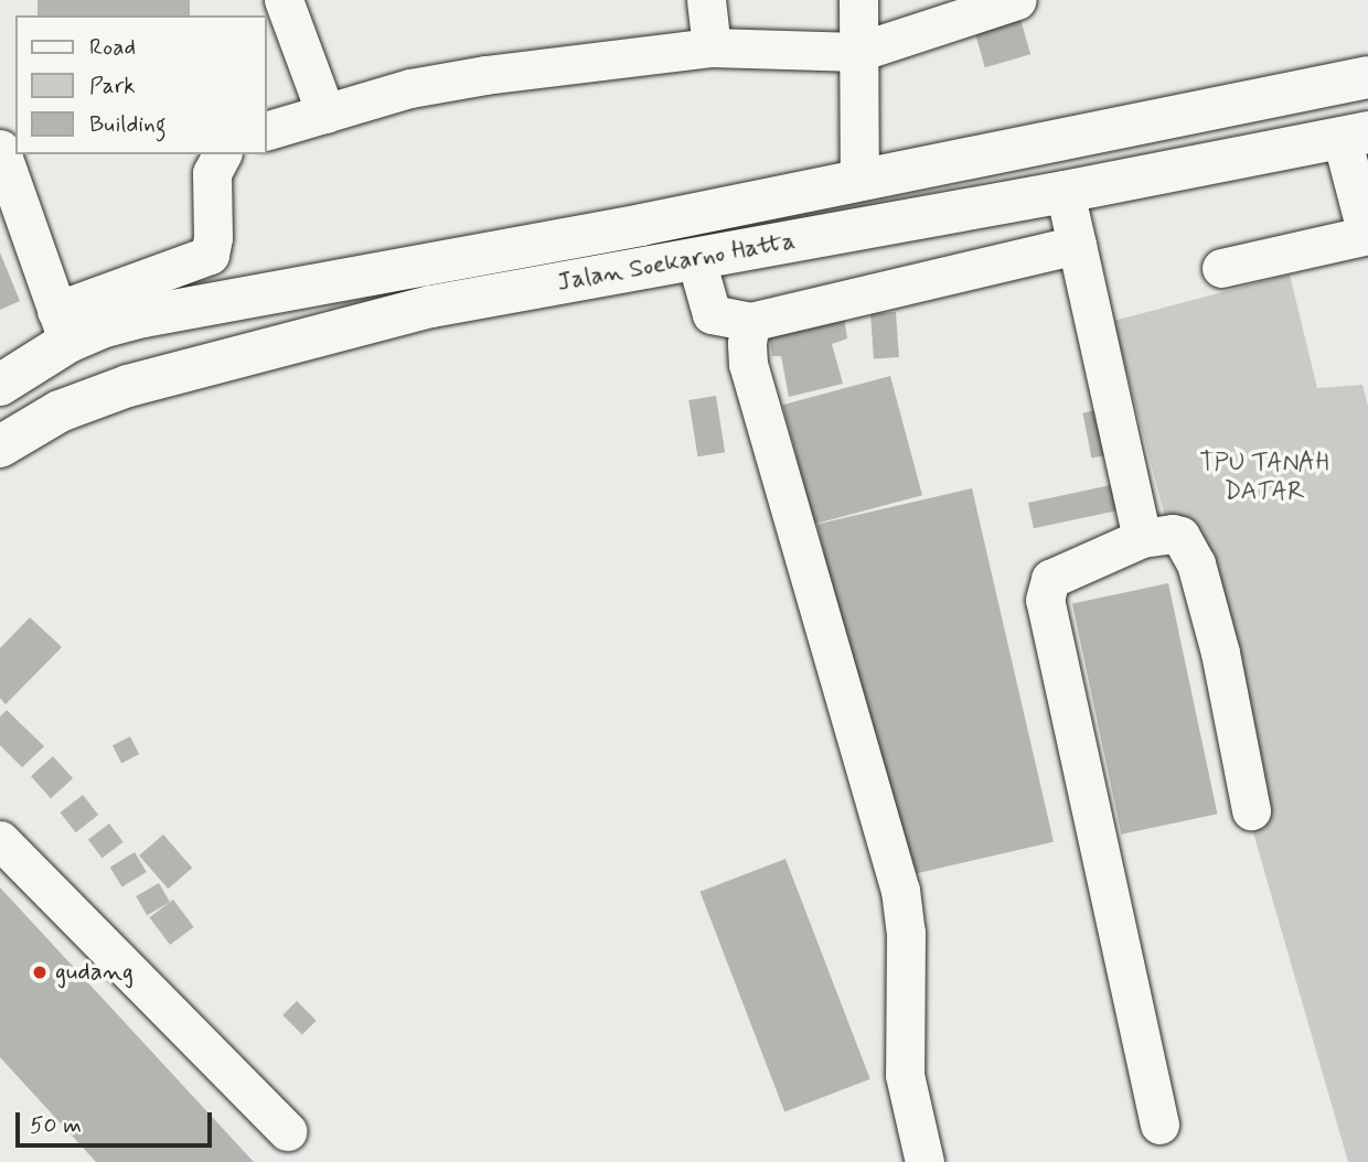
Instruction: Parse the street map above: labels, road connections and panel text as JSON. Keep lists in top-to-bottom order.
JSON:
{
  "streets": {
    "highway": ["Jalan Soekarno Hatta"]
  },
  "parks": ["TPU TANAH DATAR"],
  "places": ["gudang"],
  "legend": ["Road", "Park", "Building"],
  "scale_bar": "50 m"
}
